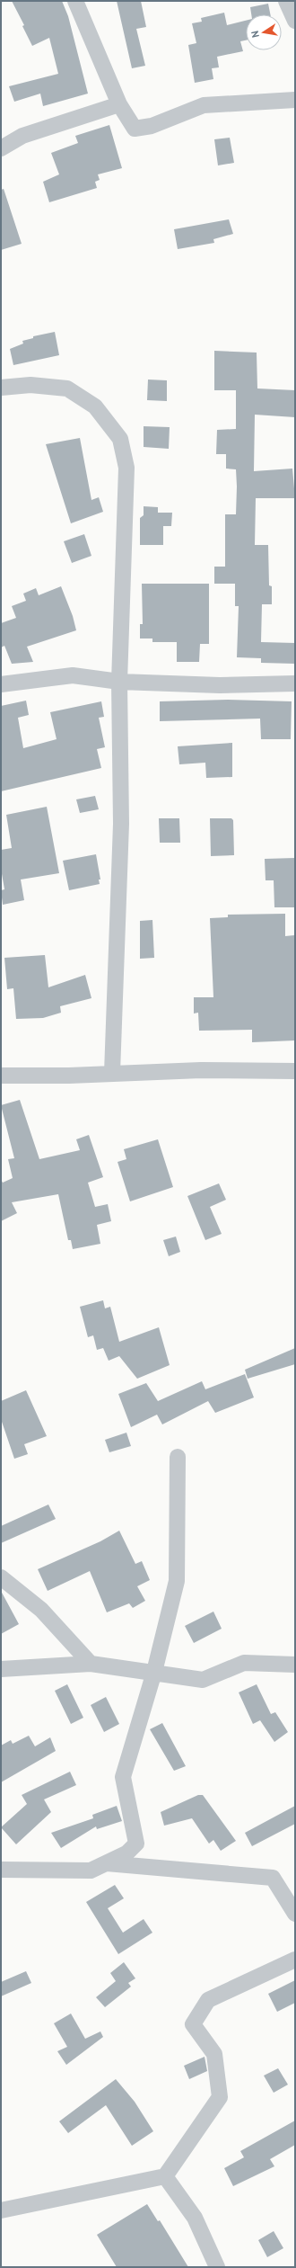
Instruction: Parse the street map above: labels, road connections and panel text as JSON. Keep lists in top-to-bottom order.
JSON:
{
  "north": "left"
}
